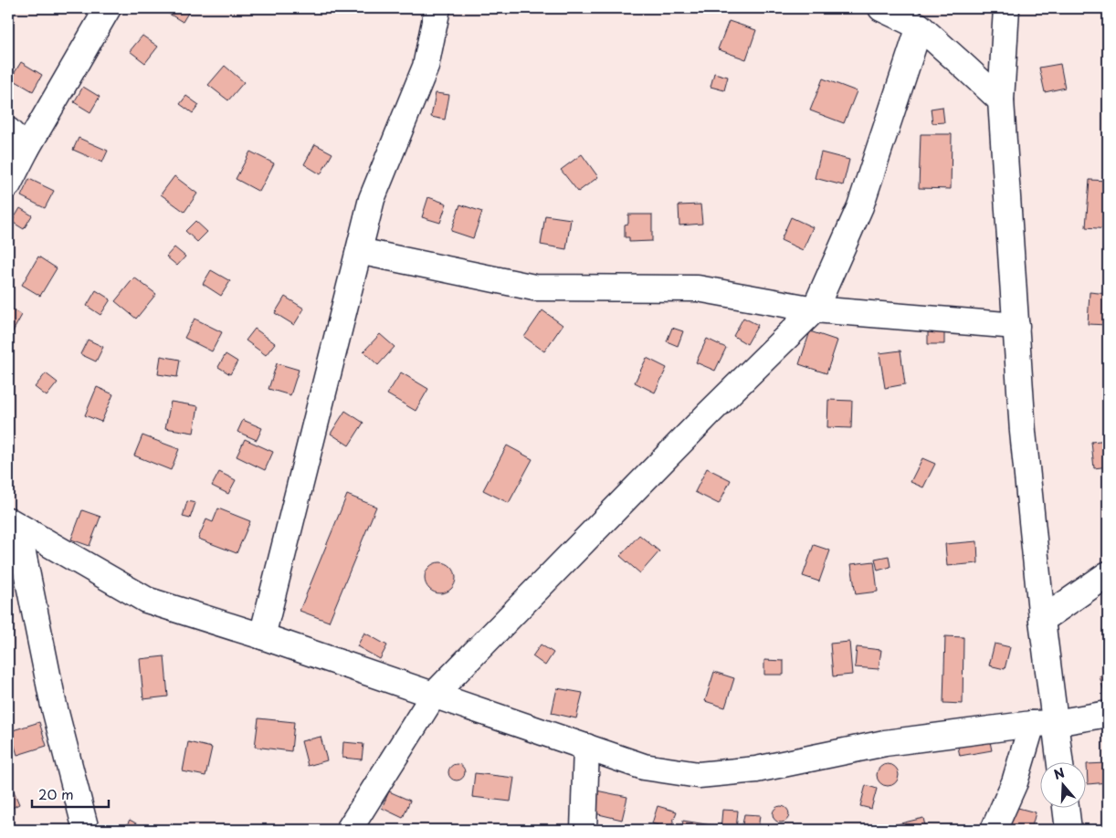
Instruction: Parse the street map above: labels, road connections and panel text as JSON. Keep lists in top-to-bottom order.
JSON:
{
  "scale_bar": "20 m",
  "north": "top"
}
